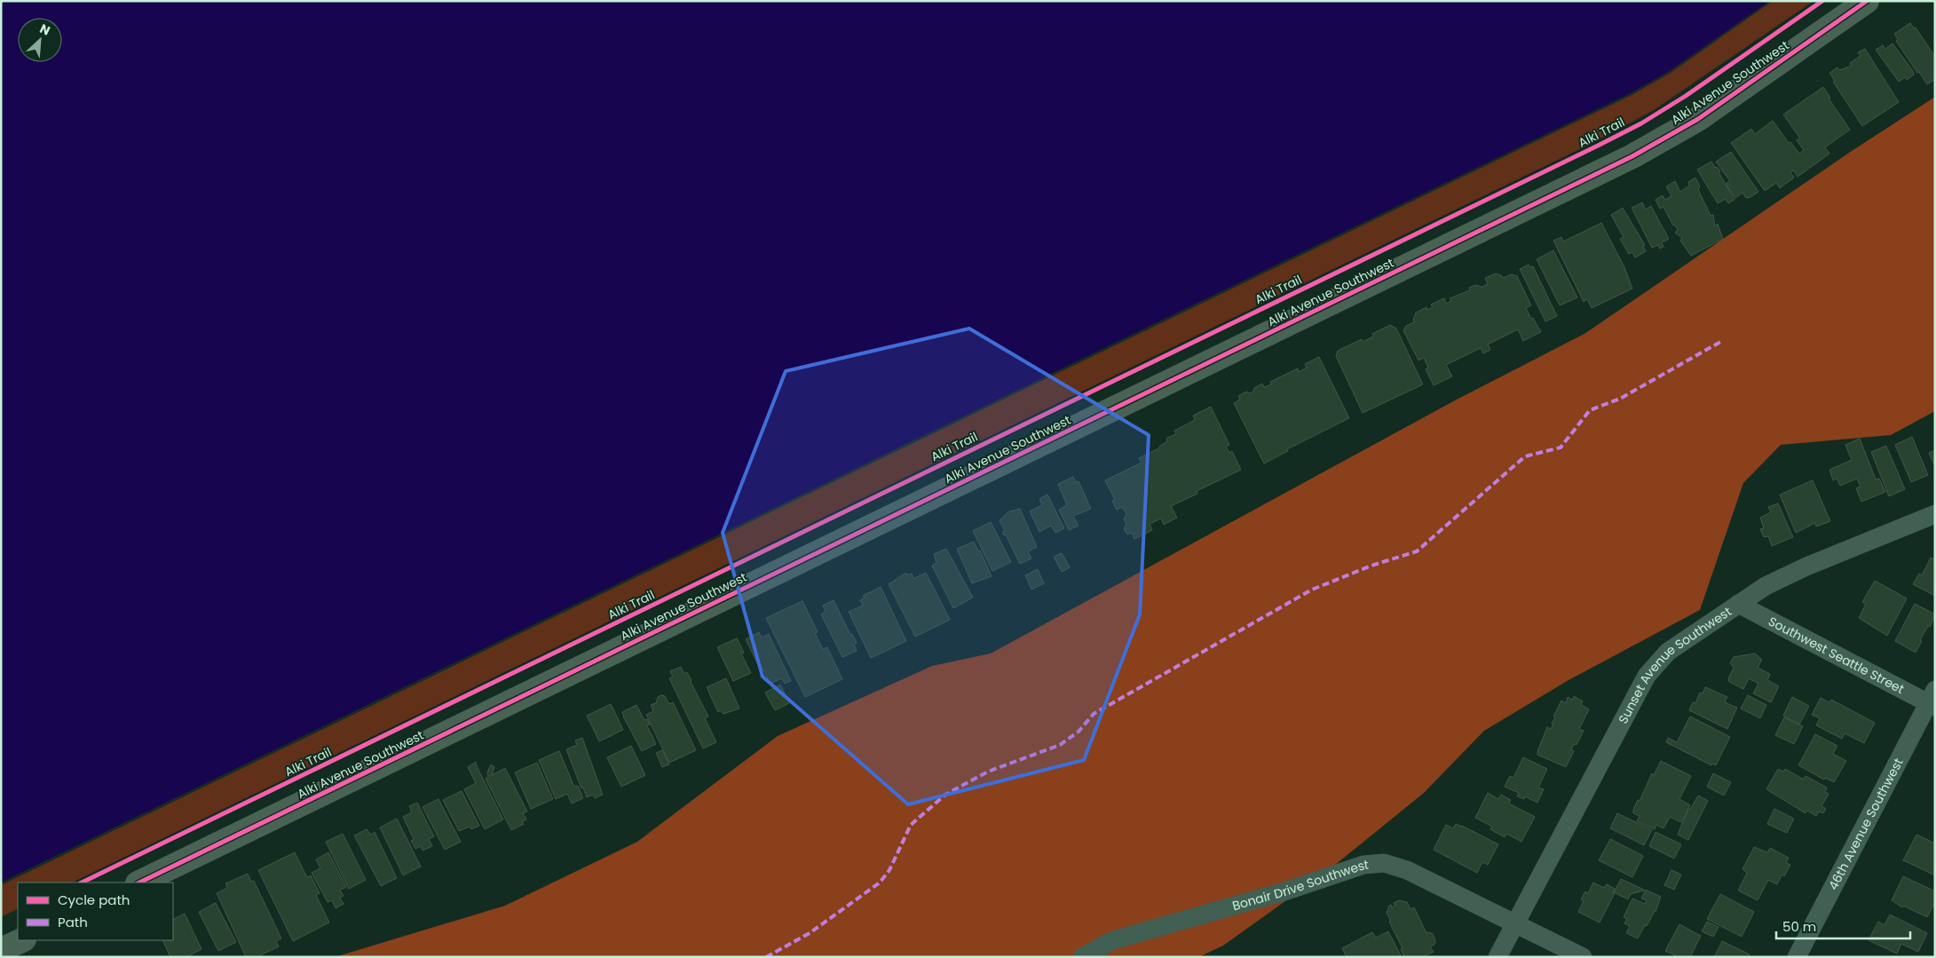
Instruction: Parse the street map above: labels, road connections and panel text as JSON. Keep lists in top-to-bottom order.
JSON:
{
  "streets": {
    "main road": ["Alki Avenue Southwest"],
    "street": [
      "Southwest Seattle Street",
      "Sunset Avenue Southwest",
      "46th Avenue Southwest",
      "Bonair Drive Southwest"
    ],
    "cycle path": ["Alki Trail"]
  },
  "crossings": [
    ["Southwest Seattle Street", "Sunset Avenue Southwest"],
    ["Southwest Seattle Street", "46th Avenue Southwest"],
    ["Sunset Avenue Southwest", "Bonair Drive Southwest"]
  ],
  "legend": ["Cycle path", "Path"],
  "scale_bar": "50 m",
  "north": "top right"
}
